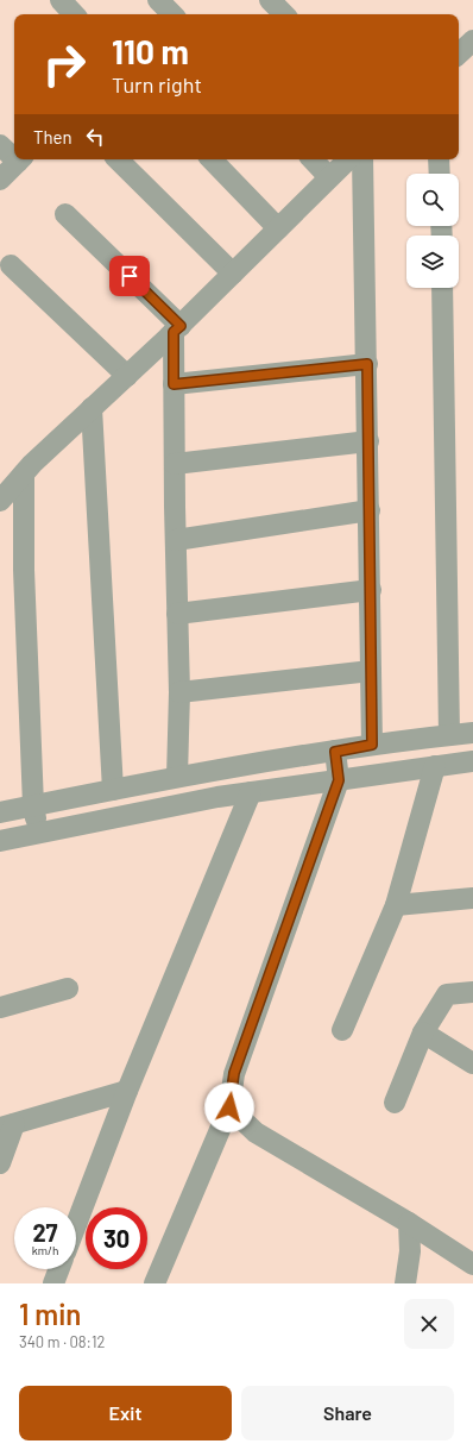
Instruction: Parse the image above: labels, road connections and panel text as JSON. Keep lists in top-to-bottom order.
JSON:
{
  "page": {
    "turn": ["110 m", "Turn right"],
    "then": "Then",
    "speed": "27 km/h",
    "limit": "30",
    "heading": ["1 min", "340 m · 08:12"],
    "buttons": ["Exit", "Share"]
  }
}
